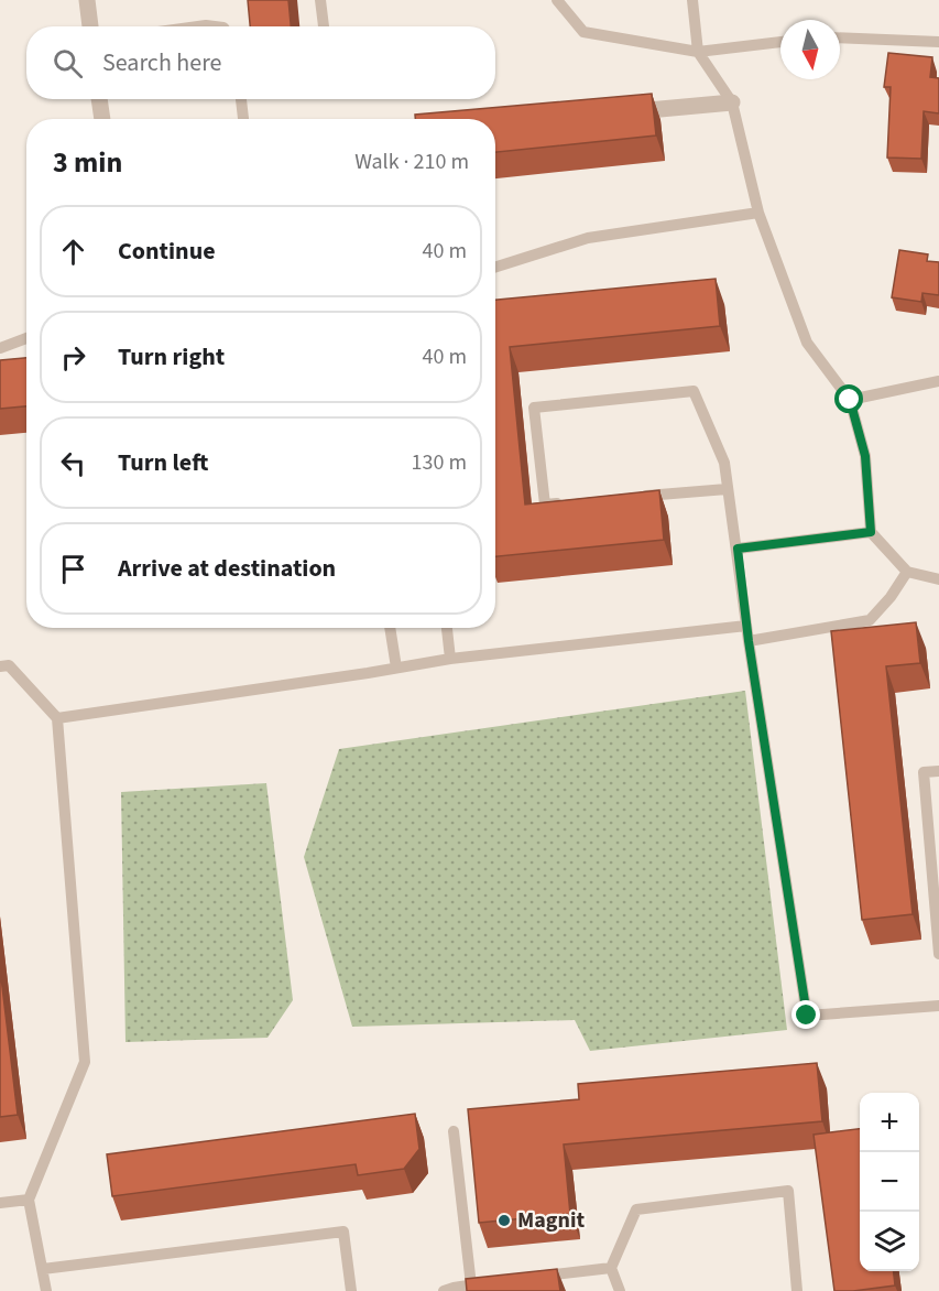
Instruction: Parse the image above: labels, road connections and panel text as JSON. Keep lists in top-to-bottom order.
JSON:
{
  "places": ["Magnit"],
  "north": "bottom",
  "page": {
    "search": "Search here",
    "heading": ["3 min", "Walk · 210 m"],
    "list": [
      ["Continue", "40 m"],
      ["Turn right", "40 m"],
      ["Turn left", "130 m"],
      "Arrive at destination"
    ],
    "map_buttons": ["+", "−"]
  }
}
